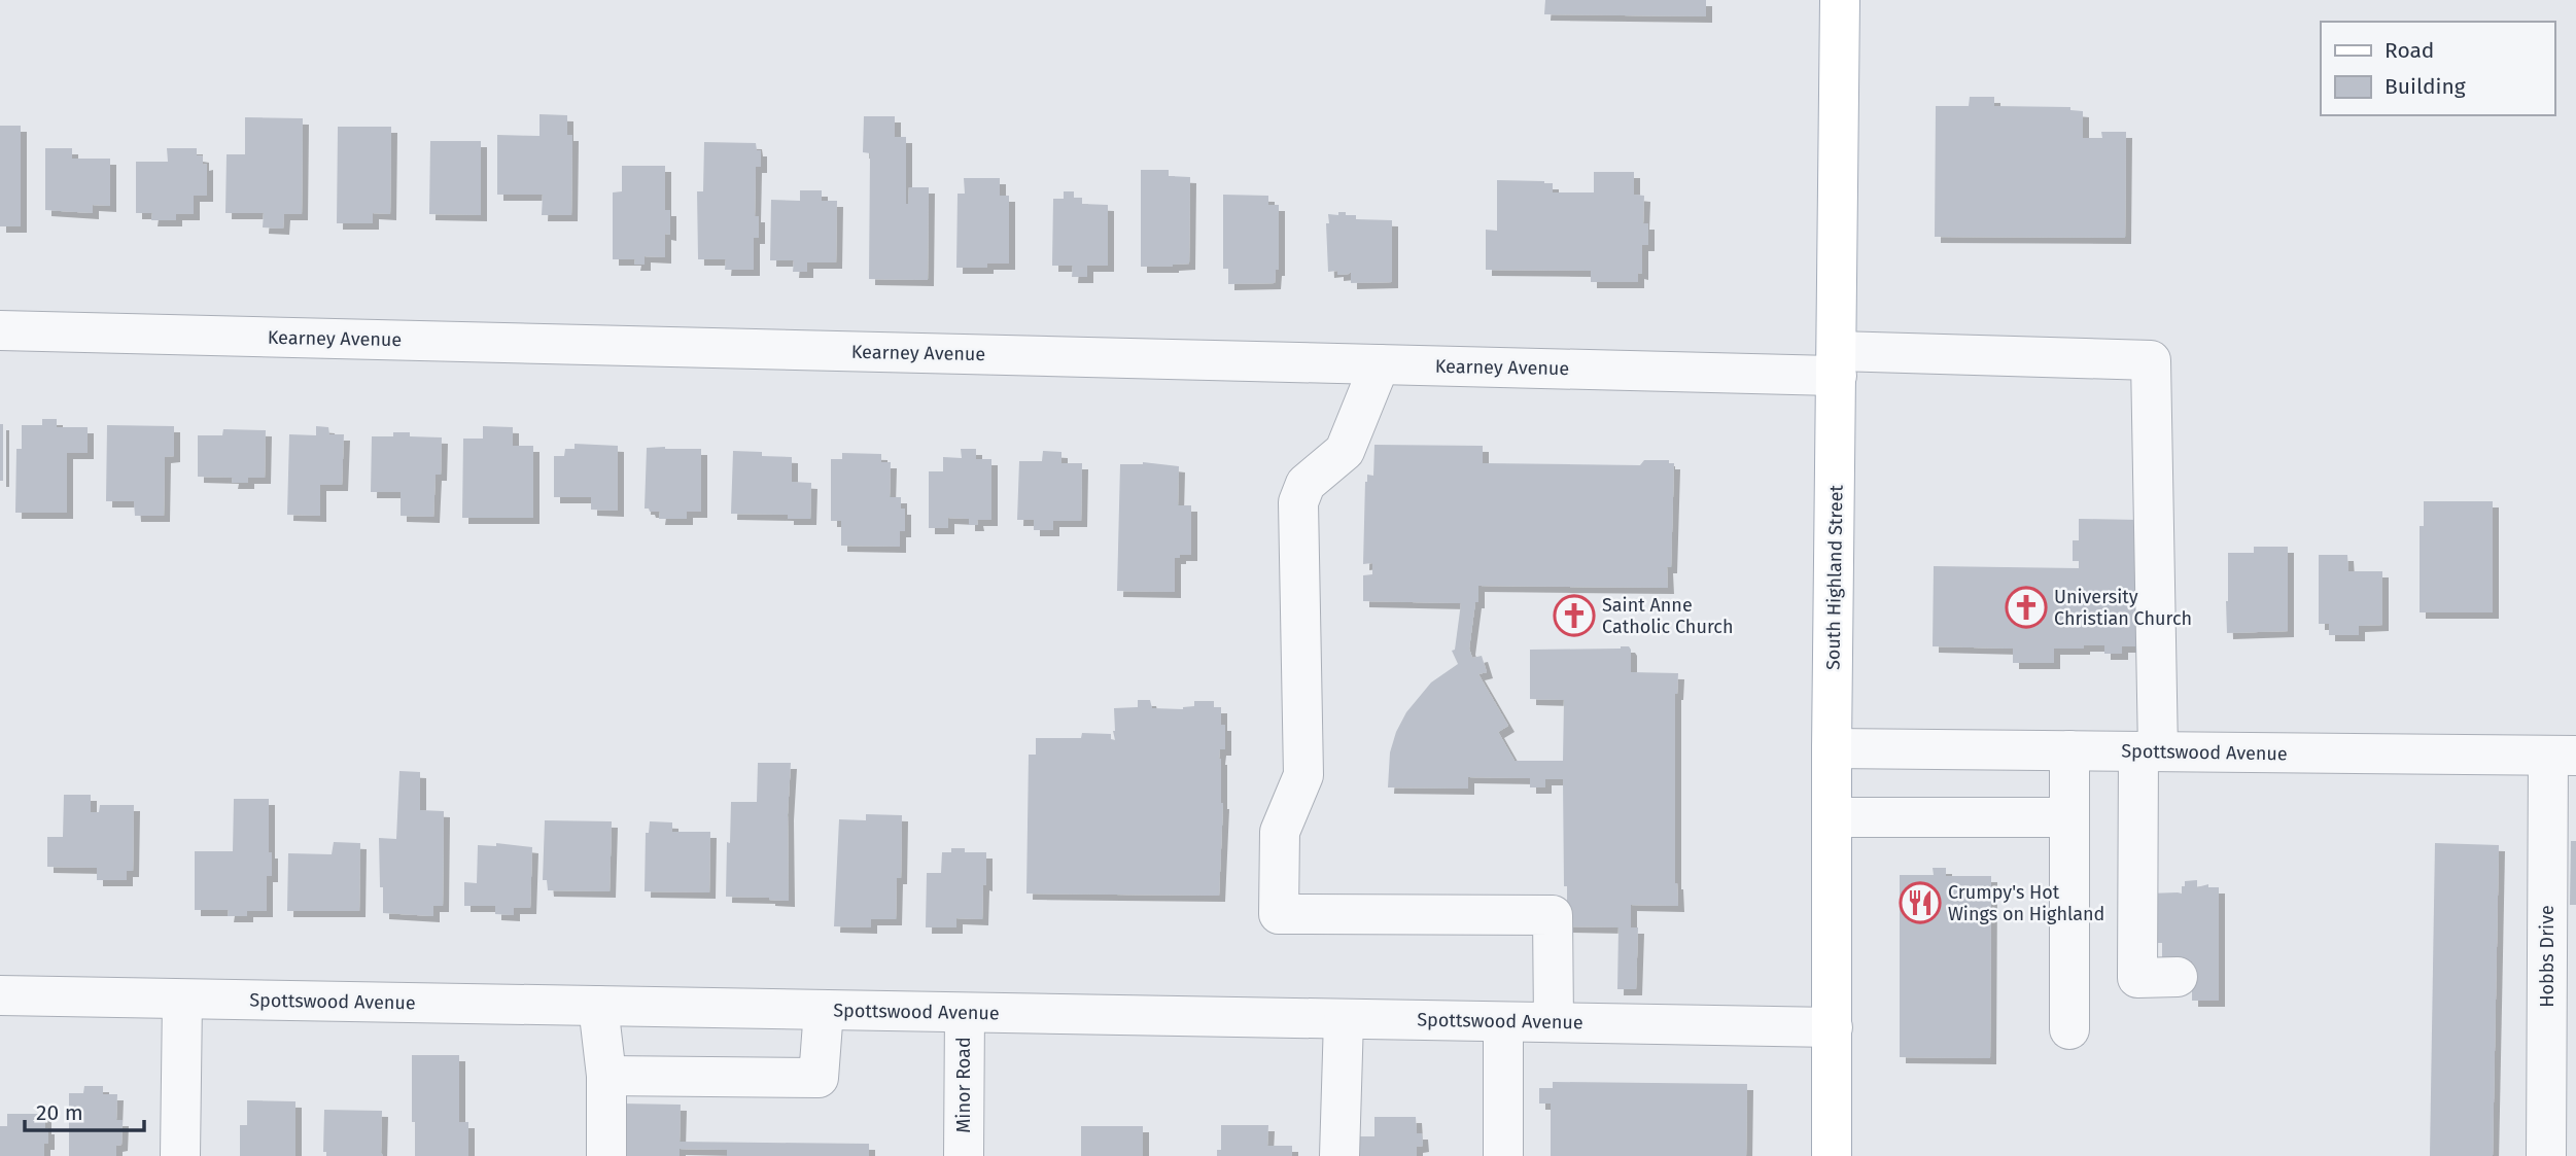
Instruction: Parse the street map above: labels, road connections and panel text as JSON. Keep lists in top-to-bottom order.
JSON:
{
  "streets": {
    "main road": ["South Highland Street"],
    "street": [
      "Kearney Avenue",
      "Spottswood Avenue",
      "Hobbs Drive",
      "Minor Road"
    ]
  },
  "crossings": [
    ["Kearney Avenue", "South Highland Street"],
    ["Kearney Avenue", "Spottswood Avenue"],
    ["South Highland Street", "Spottswood Avenue"],
    ["Spottswood Avenue", "Hobbs Drive"],
    ["Spottswood Avenue", "Minor Road"]
  ],
  "places": {
    "church": ["University Christian Church", "Saint Anne Catholic Church"],
    "restaurant": ["Crumpy's Hot Wings on Highland"]
  },
  "legend": ["Road", "Building"],
  "scale_bar": "20 m"
}
